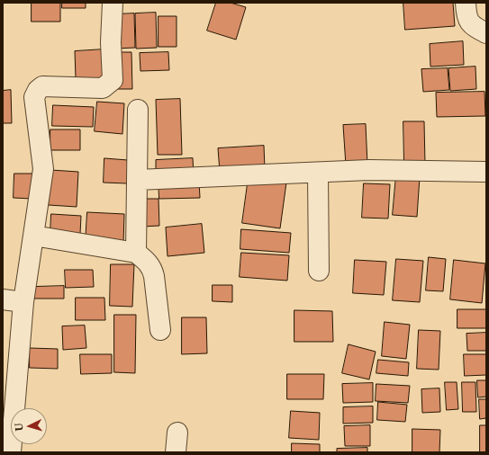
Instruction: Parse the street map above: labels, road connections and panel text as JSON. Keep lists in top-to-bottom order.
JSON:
{
  "north": "left"
}
